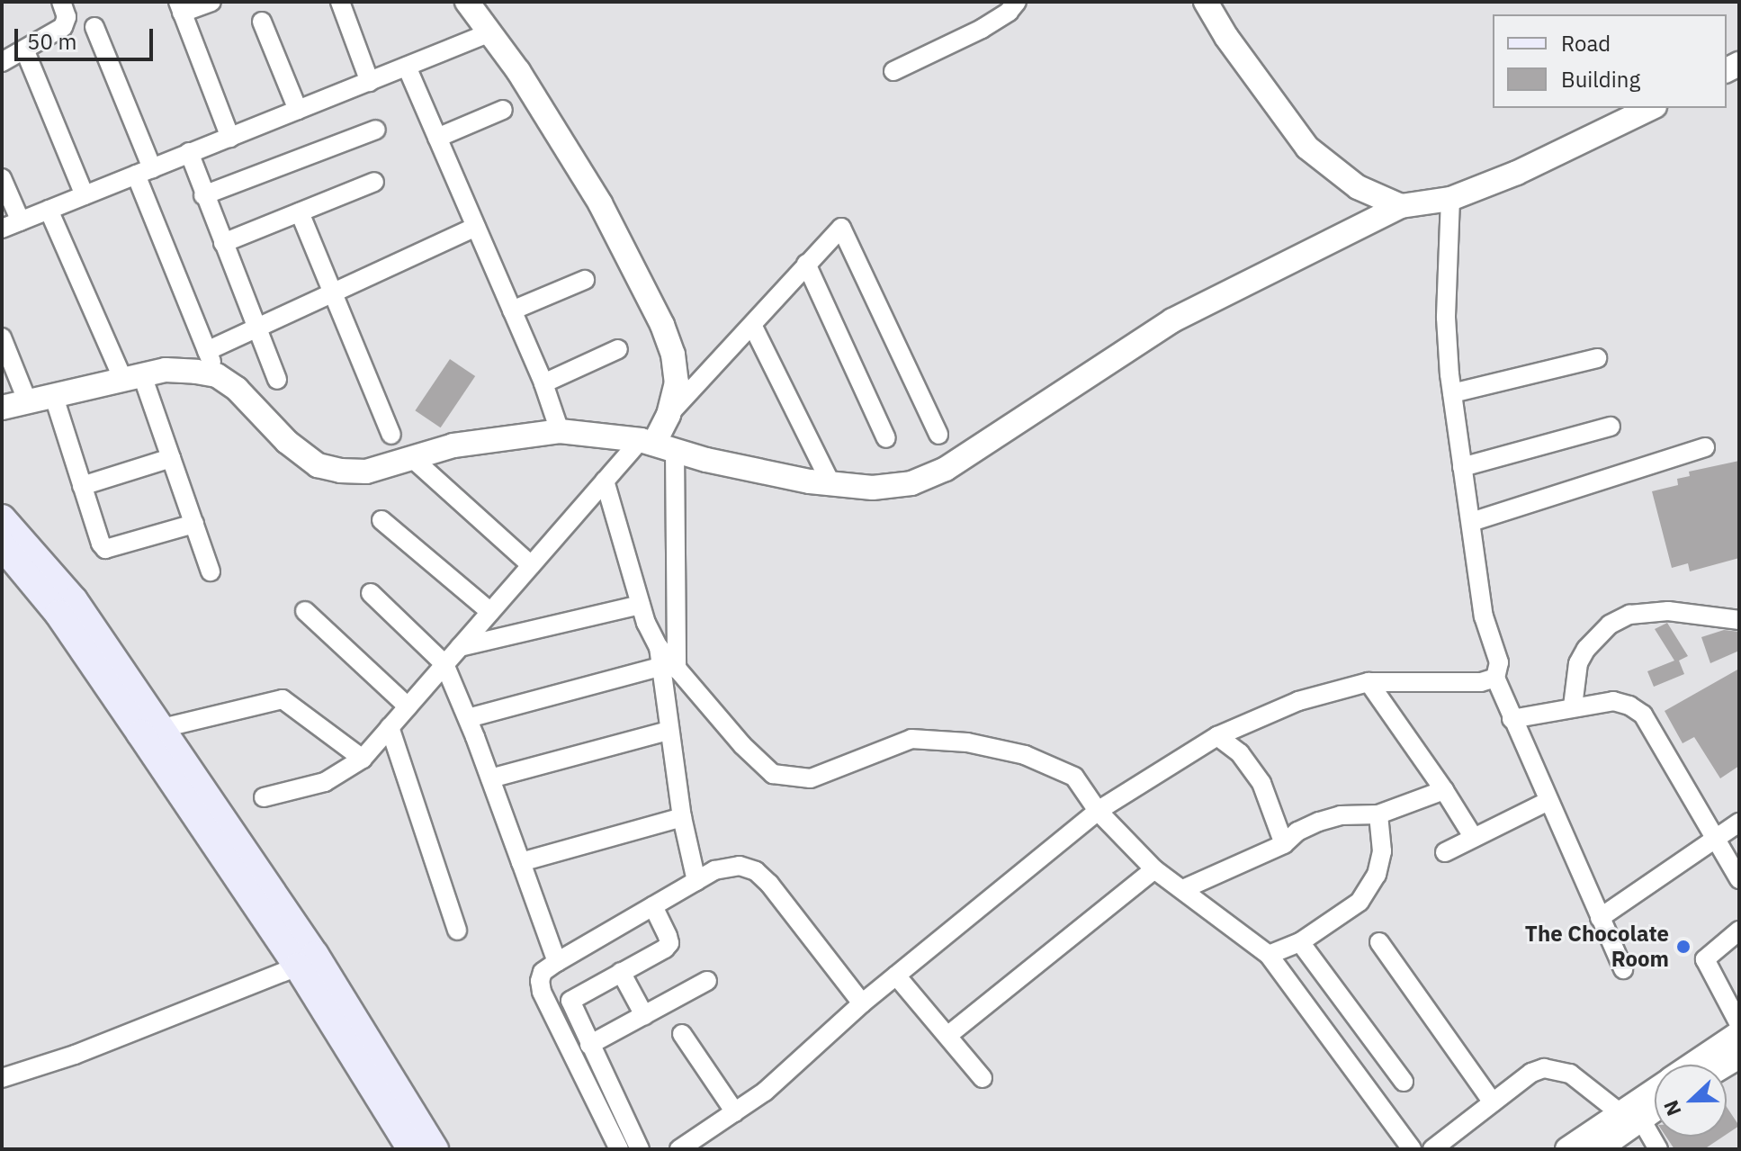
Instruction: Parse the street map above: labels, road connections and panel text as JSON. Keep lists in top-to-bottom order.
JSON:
{
  "places": ["The Chocolate Room"],
  "legend": ["Road", "Building"],
  "scale_bar": "50 m",
  "north": "left"
}
